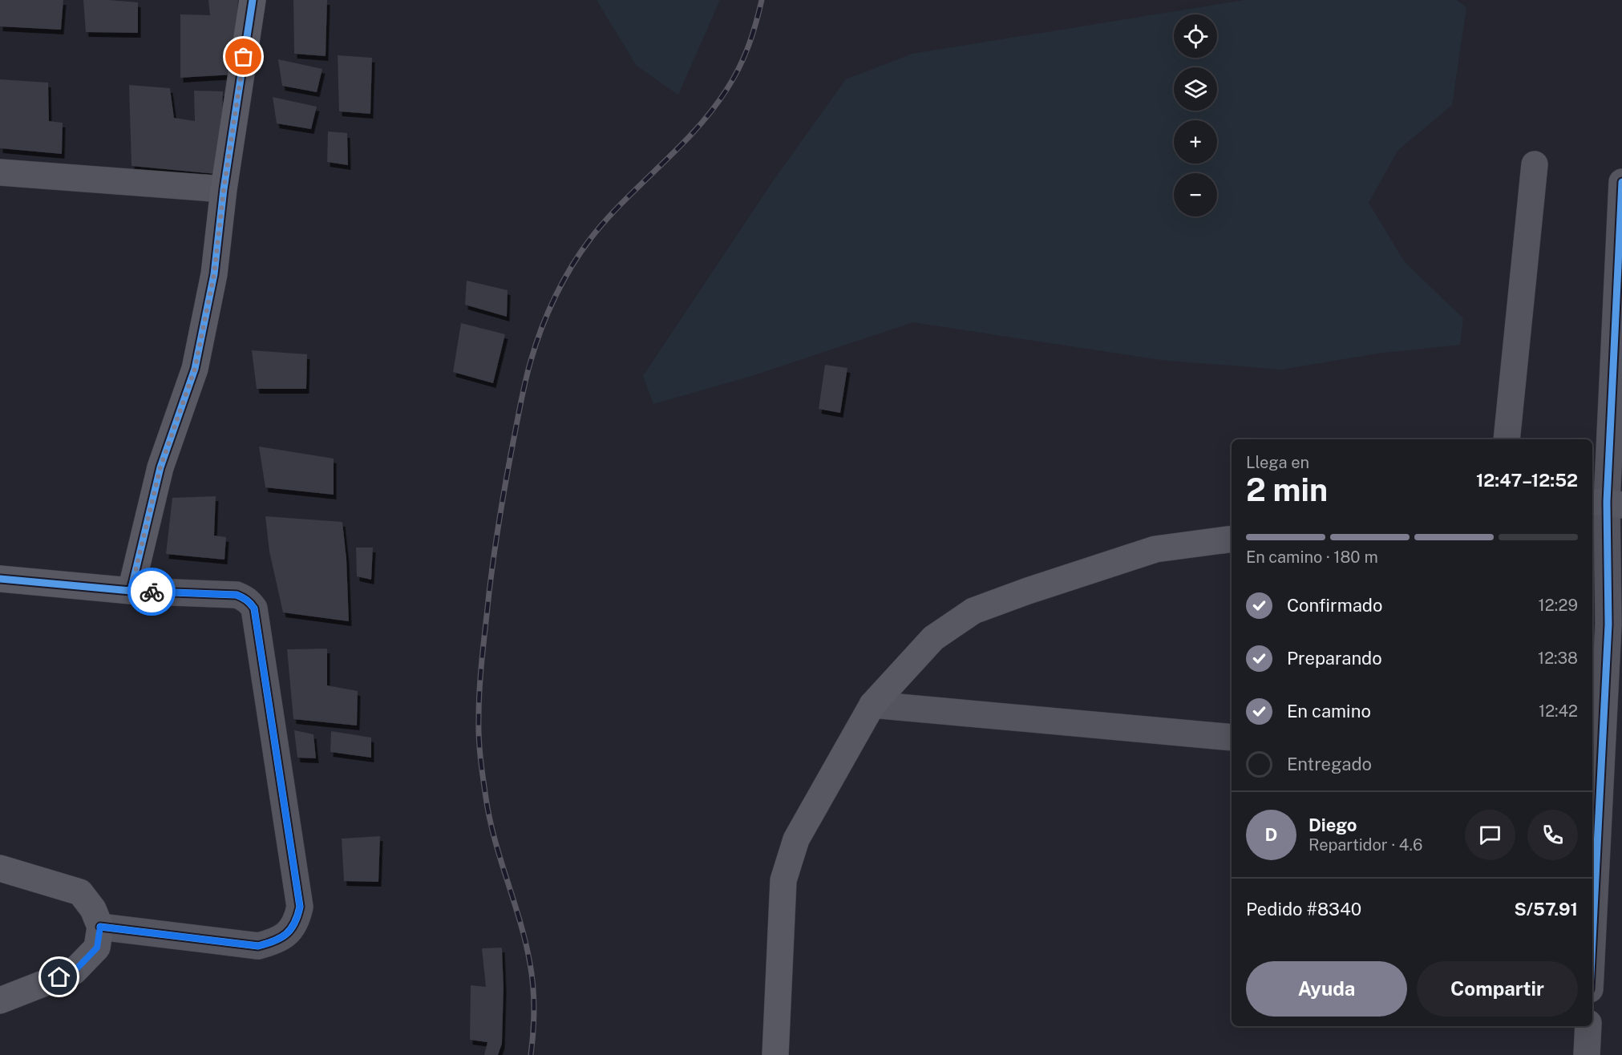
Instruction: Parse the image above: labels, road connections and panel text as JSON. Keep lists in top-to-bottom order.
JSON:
{
  "page": {
    "map_buttons": ["+", "−"],
    "heading": ["2 min", "Llega en", "12:47–12:52"],
    "panel": [
      "Diego",
      "Repartidor · 4.6",
      "Pedido #8340",
      "S/57.91"
    ],
    "bar": "En camino · 180 m",
    "list": [
      ["Confirmado", "12:29"],
      ["Preparando", "12:38"],
      ["En camino", "12:42"],
      "Entregado"
    ],
    "round": "D",
    "buttons": ["Ayuda", "Compartir"]
  }
}
